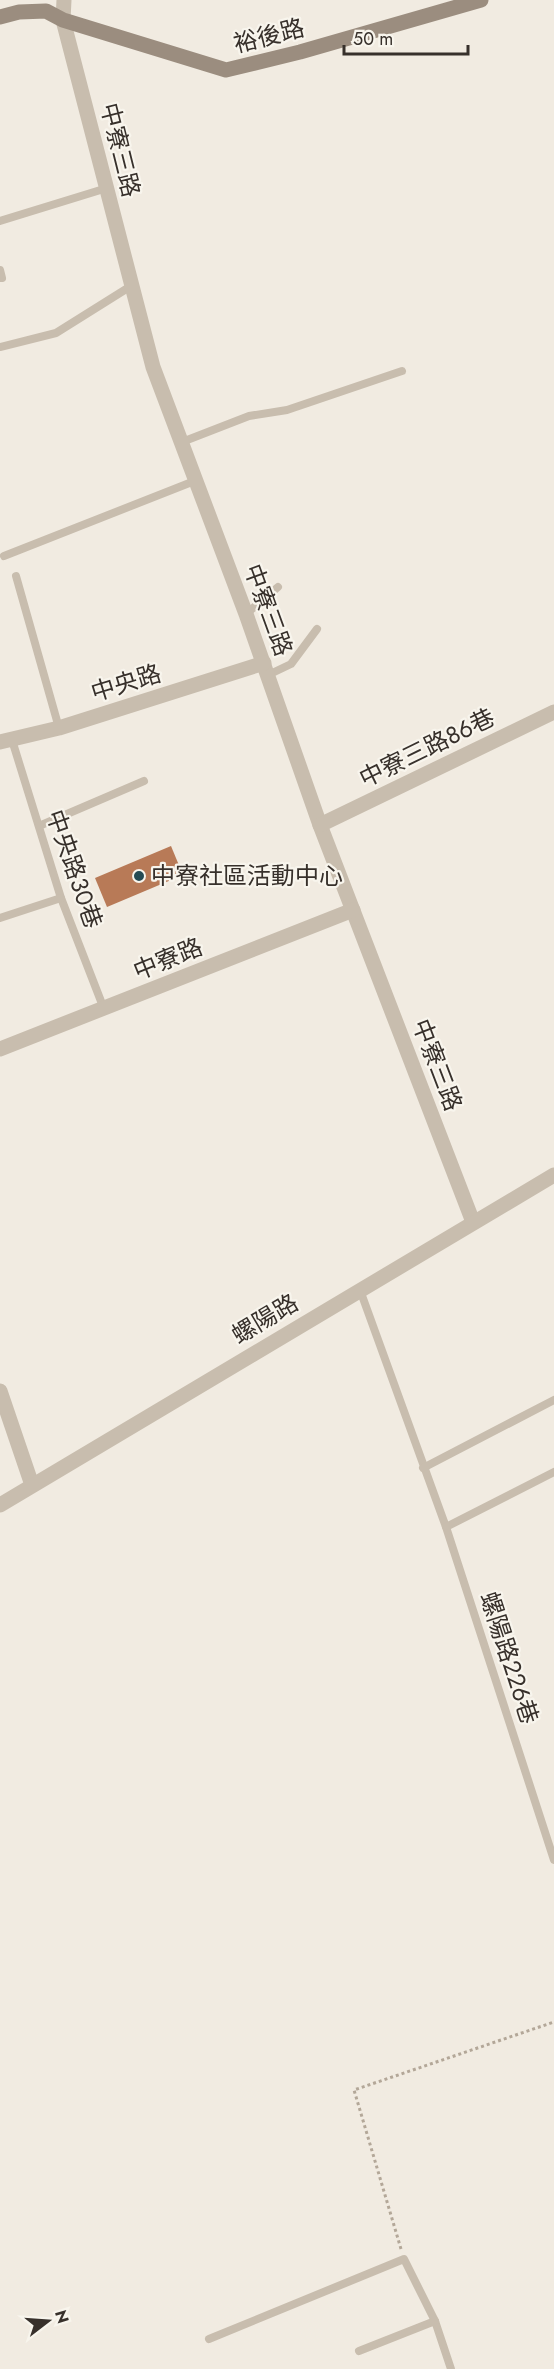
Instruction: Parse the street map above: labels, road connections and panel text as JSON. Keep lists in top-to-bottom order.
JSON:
{
  "streets": {
    "street": [
      "裕後路",
      "中寮三路",
      "中央路",
      "中寮三路86巷",
      "中寮路",
      "螺陽路"
    ],
    "lane": ["中央路30巷", "螺陽路226巷"]
  },
  "crossings": [
    ["裕後路", "中寮三路"],
    ["中寮三路", "中央路"],
    ["中寮三路", "中寮三路86巷"],
    ["中寮三路", "中寮路"],
    ["中寮三路", "螺陽路"],
    ["中央路", "中央路30巷"],
    ["中央路30巷", "中寮路"],
    ["螺陽路", "螺陽路226巷"]
  ],
  "places": ["中寮社區活動中心"],
  "scale_bar": "50 m",
  "north": "right"
}
